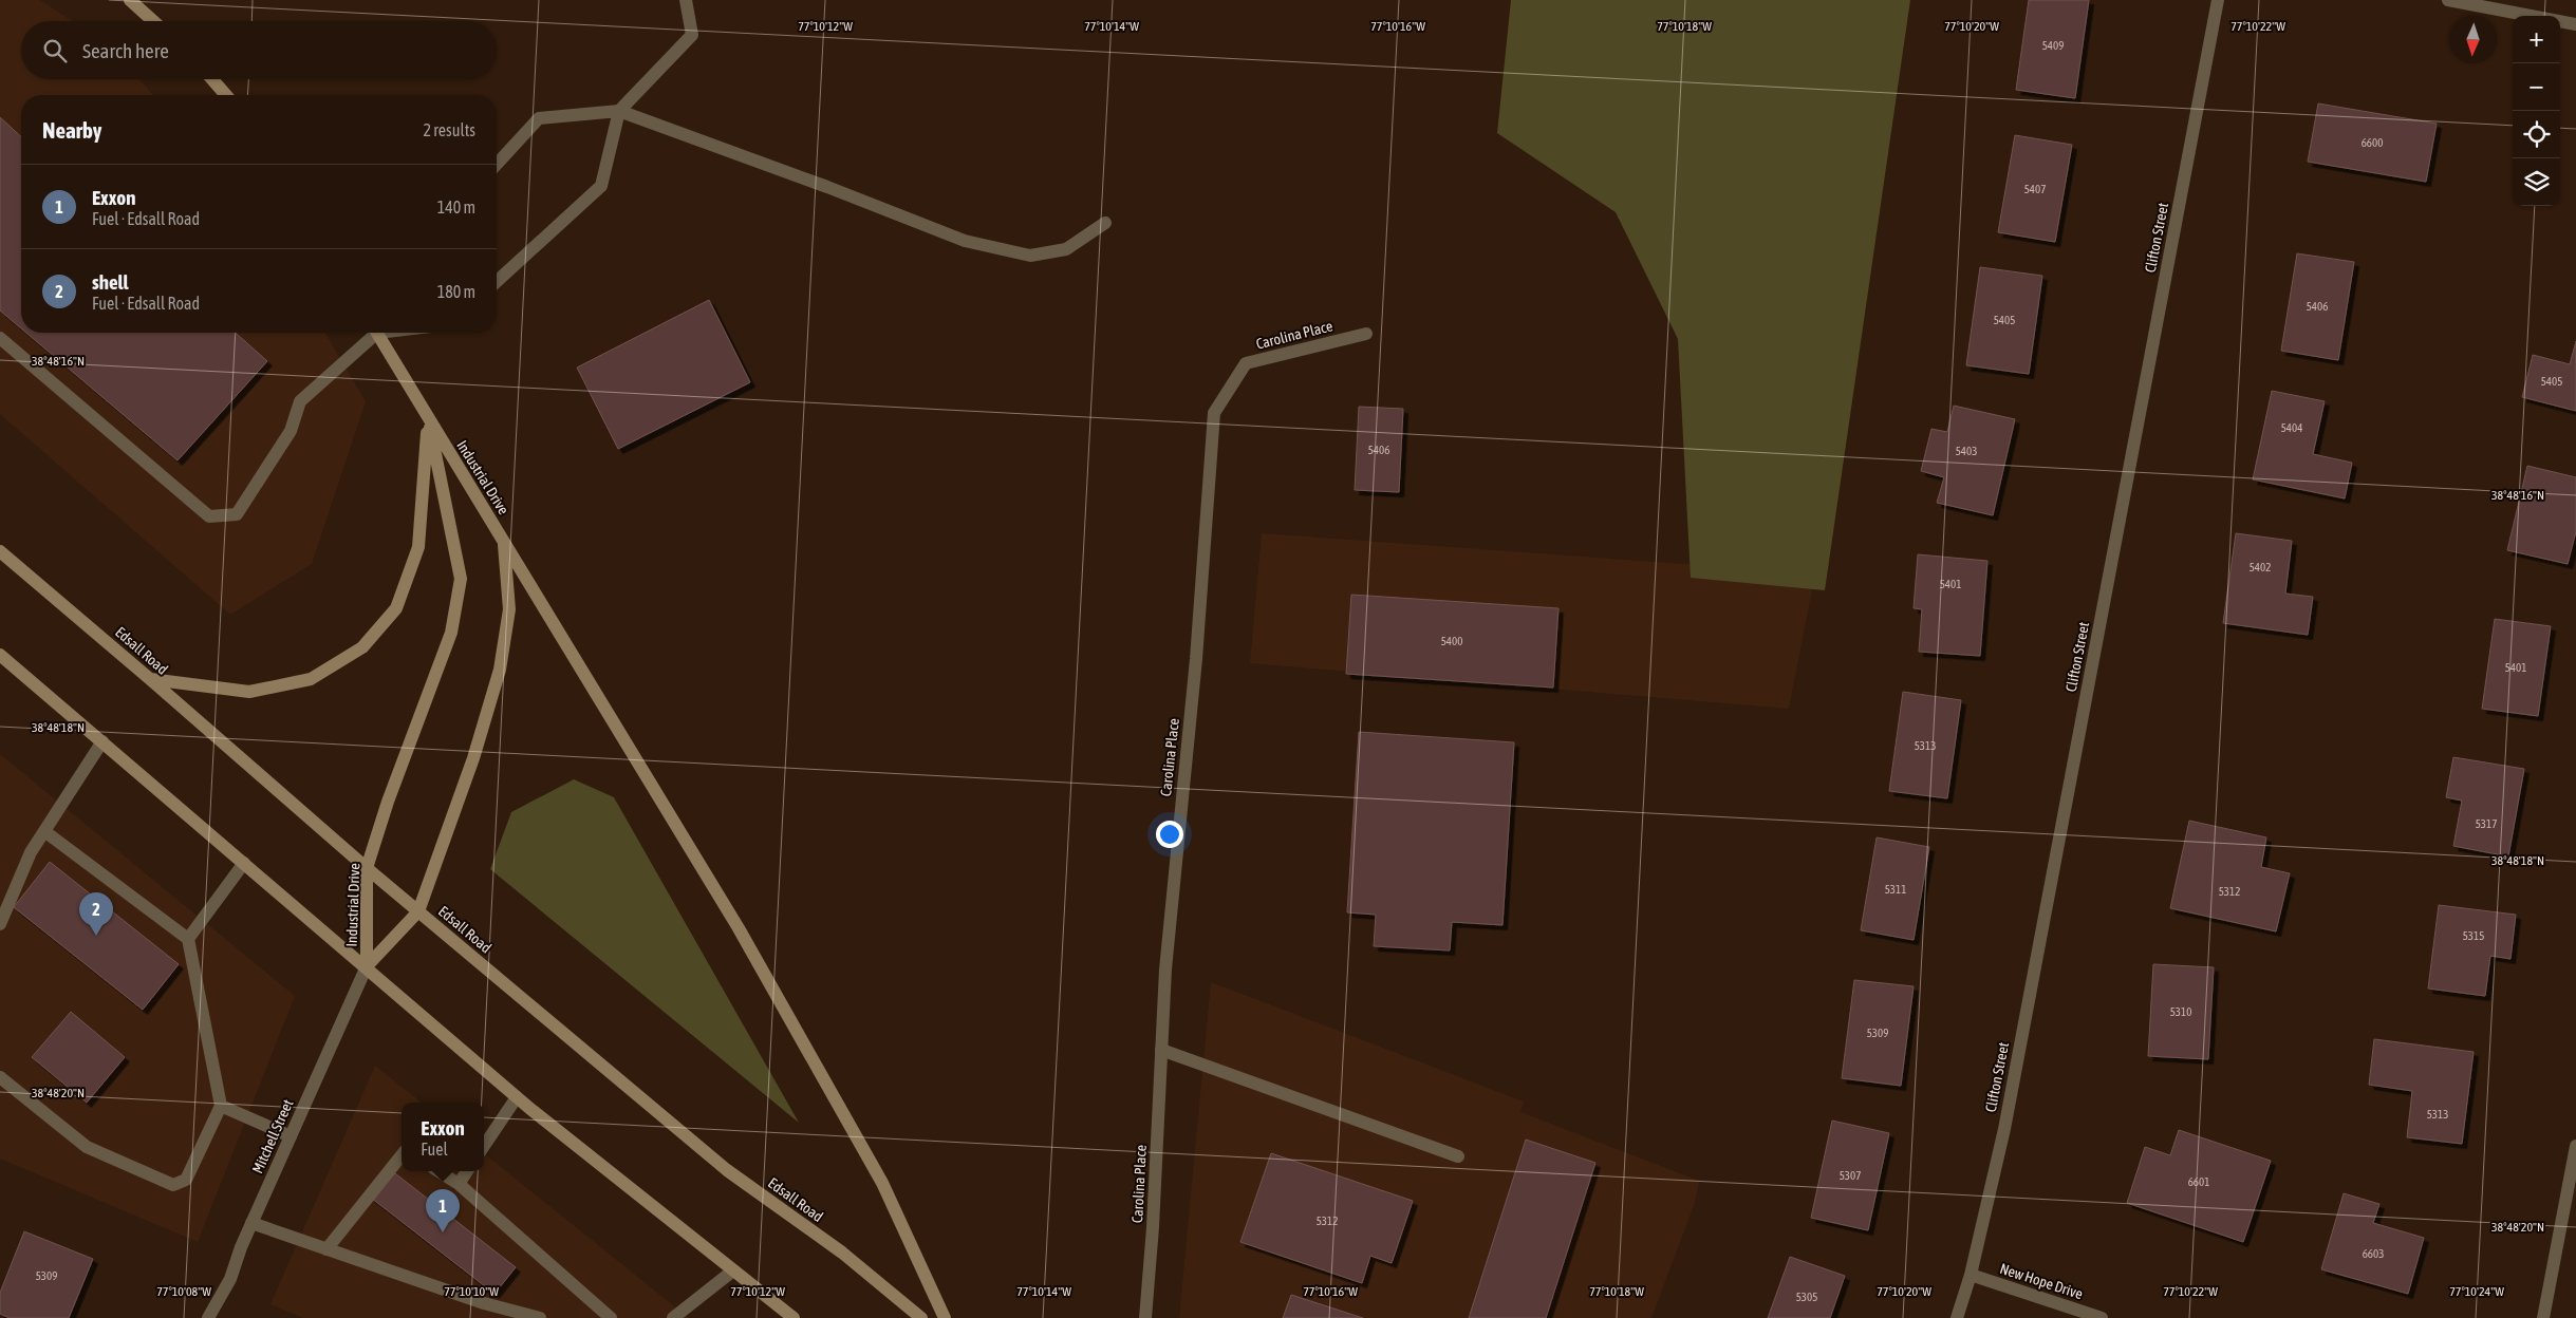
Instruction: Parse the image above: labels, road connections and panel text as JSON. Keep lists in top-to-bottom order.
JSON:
{
  "streets": {
    "main road": ["Industrial Drive", "Edsall Road"],
    "street": [
      "Clifton Street",
      "Carolina Place",
      "Mitchell Street",
      "New Hope Drive"
    ]
  },
  "crossings": [
    ["Clifton Street", "New Hope Drive"],
    ["Industrial Drive", "Edsall Road"],
    ["Industrial Drive", "Mitchell Street"]
  ],
  "house_numbers": [
    "5409",
    "6600",
    "5407",
    "5406",
    "5405",
    "5405",
    "5404",
    "5406",
    "5403",
    "5402",
    "5401",
    "5400",
    "5401",
    "5313",
    "5317",
    "5311",
    "5312",
    "5315",
    "5310",
    "5309",
    "5313",
    "5307",
    "6601",
    "5312",
    "6603",
    "5309",
    "5305"
  ],
  "north": "bottom",
  "page": {
    "map_buttons": ["+", "−"],
    "search": "Search here",
    "heading": ["Nearby", "2 results"],
    "list": [
      {
        "mark": "1",
        "name": "Exxon",
        "note": "Fuel · Edsall Road",
        "value": "140 m"
      },
      {
        "mark": "2",
        "name": "shell",
        "note": "Fuel · Edsall Road",
        "value": "180 m"
      }
    ],
    "pins": ["2", "1"],
    "popup": ["Exxon", "Fuel"]
  },
  "coordinates": [
    "77°10'12\"W",
    "77°10'14\"W",
    "77°10'16\"W",
    "77°10'18\"W",
    "77°10'20\"W",
    "77°10'22\"W",
    "38°48'16\"N",
    "38°48'18\"N",
    "38°48'20\"N",
    "77°10'08\"W",
    "77°10'10\"W",
    "77°10'24\"W"
  ]
}
